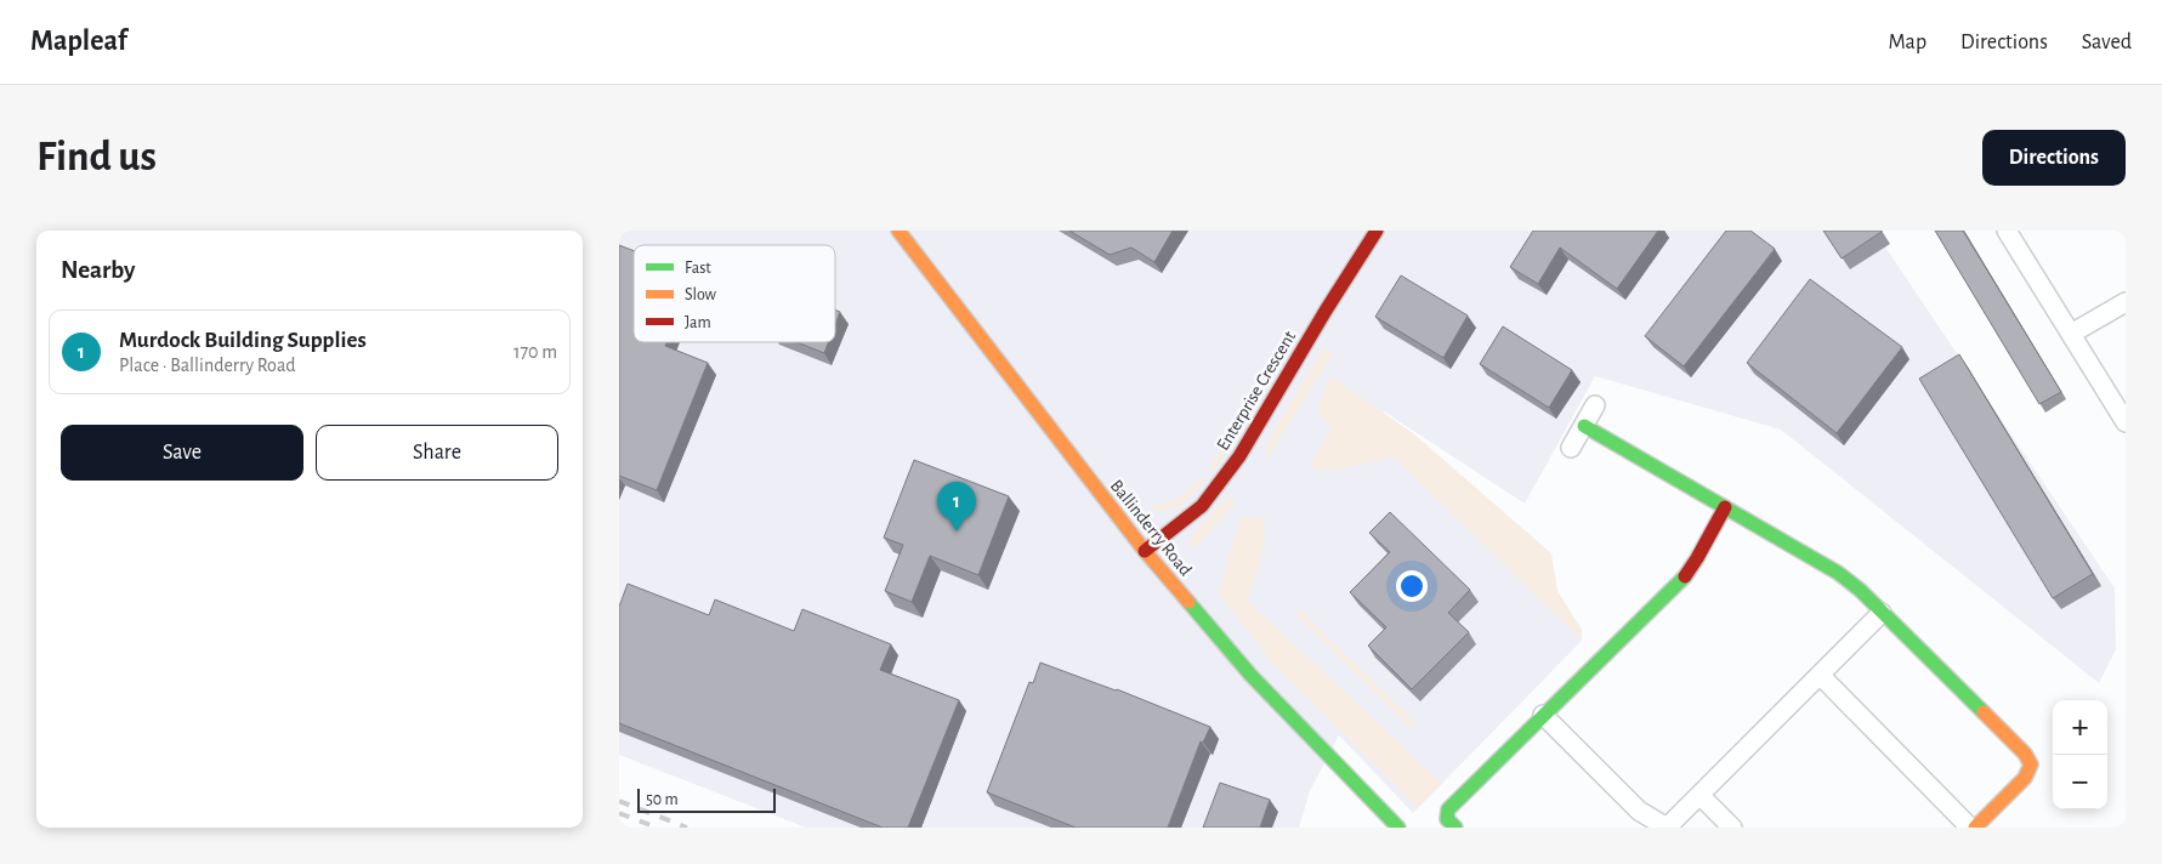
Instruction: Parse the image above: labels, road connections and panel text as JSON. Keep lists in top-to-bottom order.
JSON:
{
  "streets": {
    "street": ["Enterprise Crescent", "Ballinderry Road"]
  },
  "crossings": [
    ["Enterprise Crescent", "Ballinderry Road"]
  ],
  "legend": ["Fast", "Slow", "Jam"],
  "scale_bar": "50 m",
  "page": {
    "header": "Mapleaf",
    "nav": ["Map", "Directions", "Saved"],
    "buttons": [
      "Directions",
      ["Save", "Share"]
    ],
    "title": "Find us",
    "heading": "Nearby",
    "list": [
      {
        "mark": "1",
        "name": "Murdock Building Supplies",
        "note": "Place · Ballinderry Road",
        "value": "170 m"
      }
    ],
    "pins": "1",
    "map_buttons": ["+", "−"],
    "scale": "50 m"
  }
}
